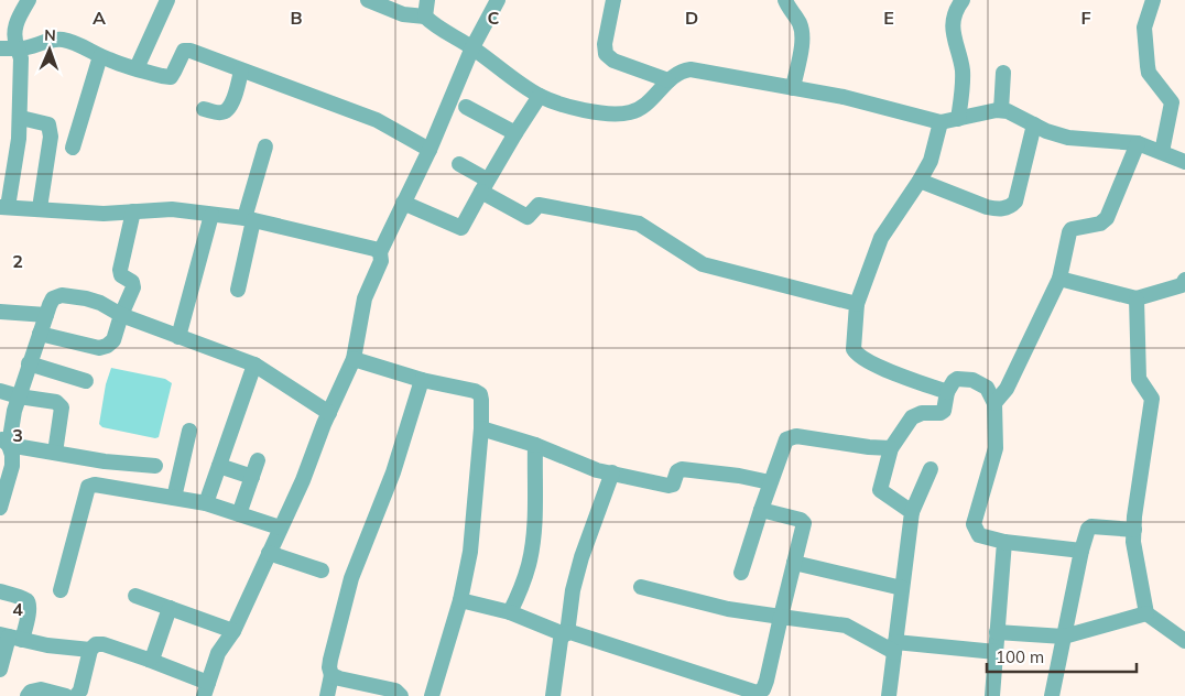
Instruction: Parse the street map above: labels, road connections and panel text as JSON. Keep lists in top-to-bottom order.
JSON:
{
  "scale_bar": "100 m",
  "north": "top",
  "grid": {
    "columns": [
      "A",
      "B",
      "C",
      "D",
      "E",
      "F"
    ],
    "rows": ["2", "3", "4"]
  }
}
